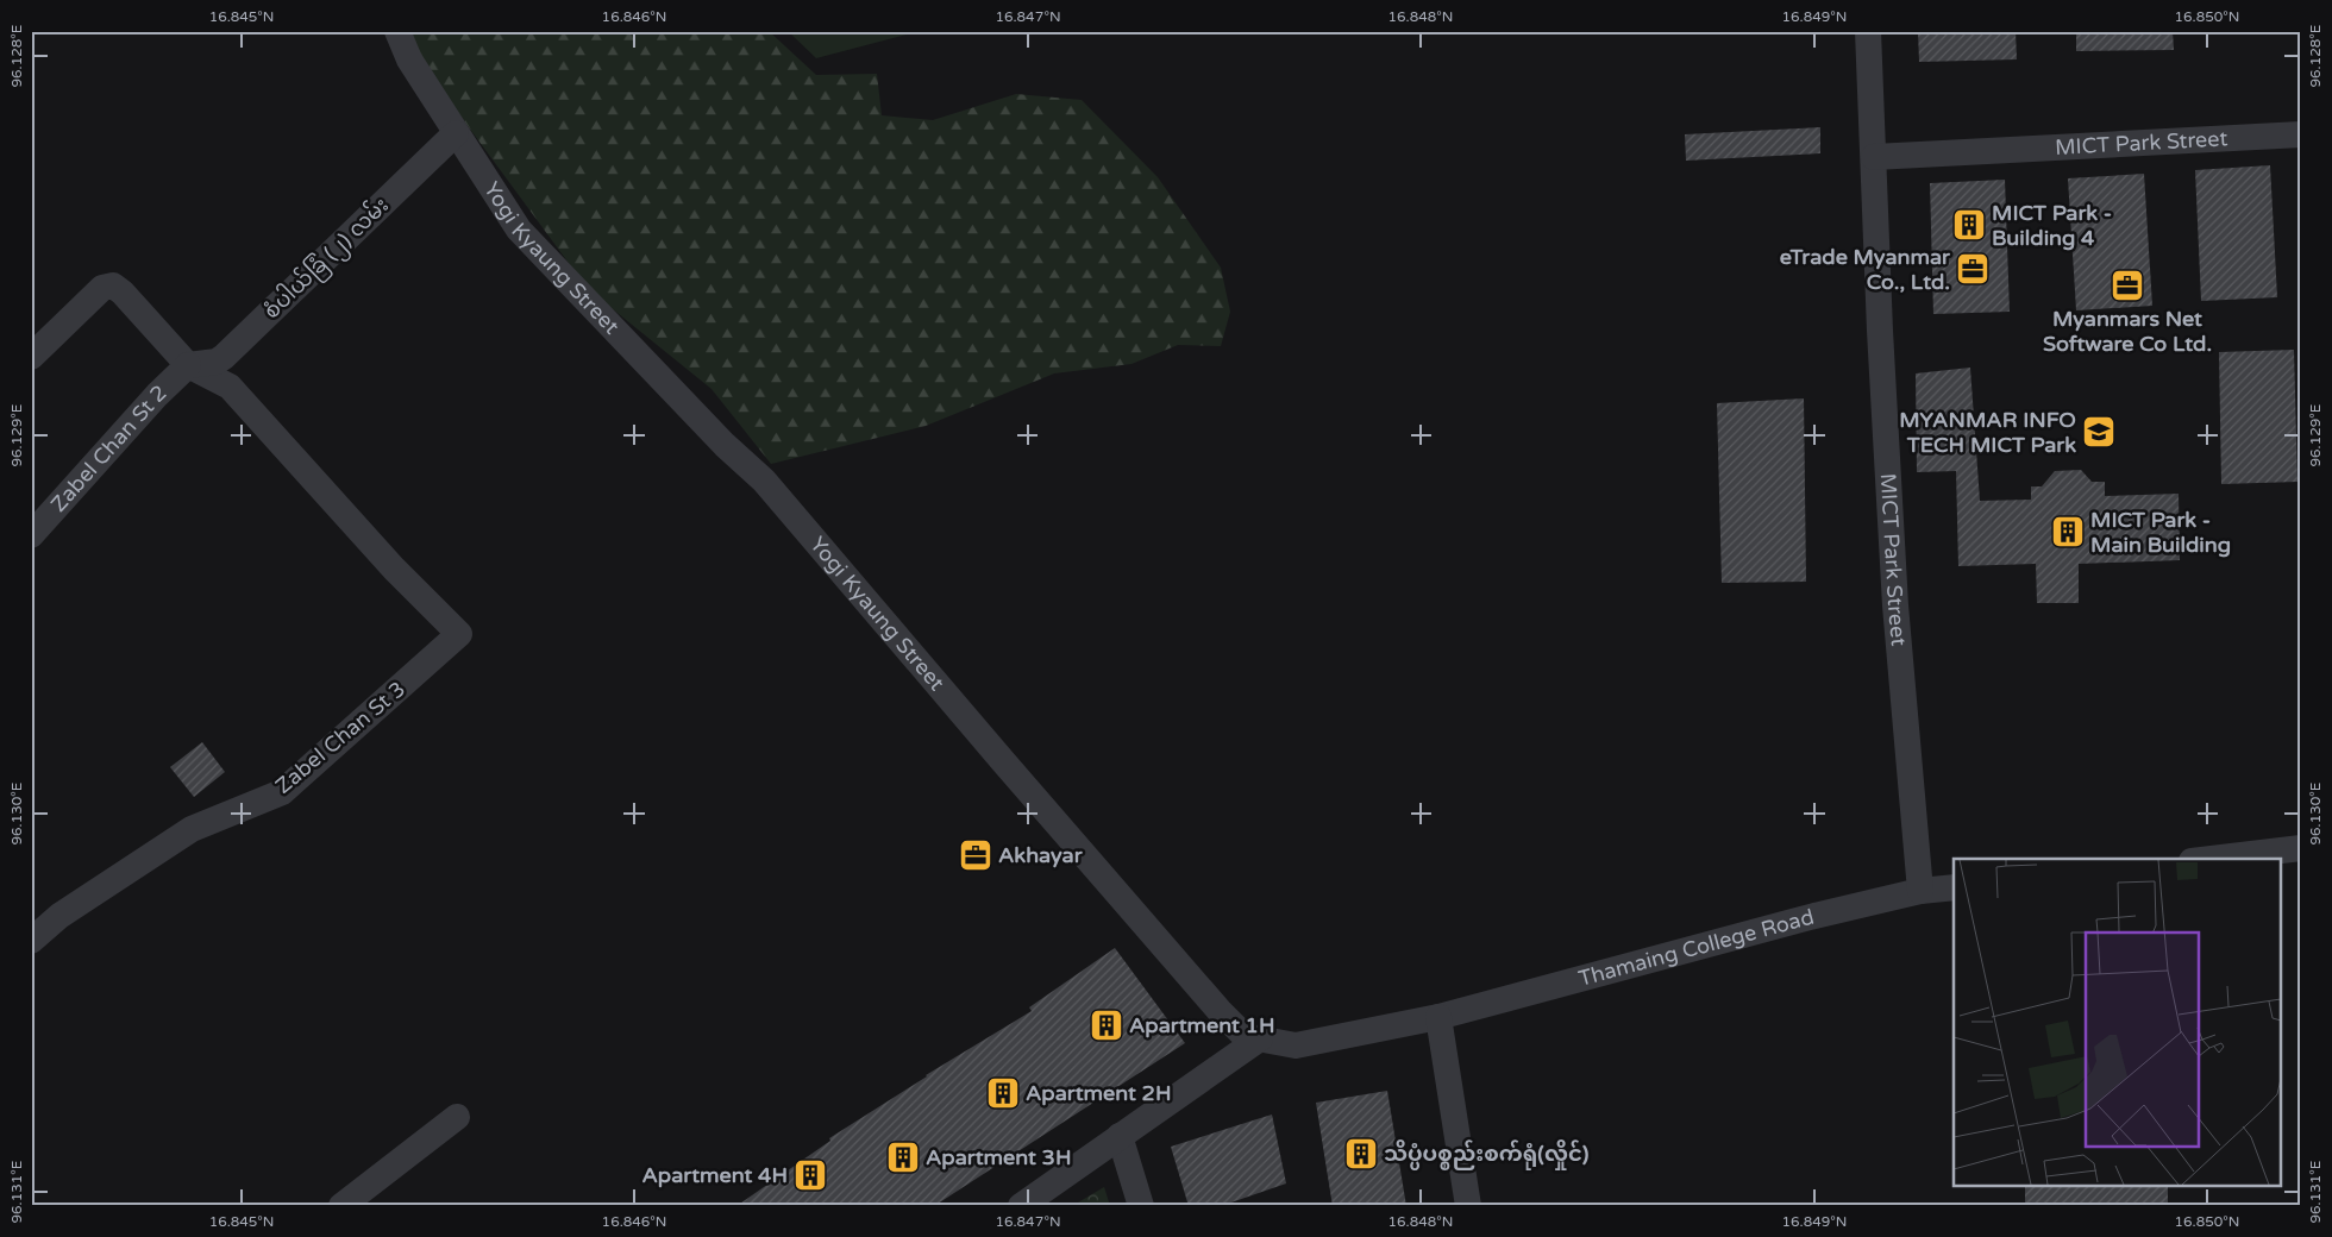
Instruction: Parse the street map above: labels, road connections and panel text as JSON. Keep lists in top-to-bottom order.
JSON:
{
  "streets": {
    "street": [
      "MICT Park Street",
      "Yogi Kyaung Street",
      "စံပါယ်ခြံ (၂) လမ်း",
      "Zabel Chan St 2",
      "Zabel Chan St 3",
      "Thamaing College Road"
    ]
  },
  "crossings": [
    ["MICT Park Street", "Thamaing College Road"],
    ["Yogi Kyaung Street", "စံပါယ်ခြံ (၂) လမ်း"],
    ["Yogi Kyaung Street", "Thamaing College Road"],
    ["စံပါယ်ခြံ (၂) လမ်း", "Zabel Chan St 2"],
    ["စံပါယ်ခြံ (၂) လမ်း", "Zabel Chan St 3"],
    ["Zabel Chan St 2", "Zabel Chan St 3"]
  ],
  "places": {
    "building": [
      "MICT Park - Building 4",
      "MICT Park - Main Building",
      "Apartment 1H",
      "Apartment 2H",
      "သိပ္ပံပစ္စည်းစက်ရုံ(လှိုင်)",
      "Apartment 3H",
      "Apartment 4H"
    ],
    "office": ["eTrade Myanmar Co., Ltd.", "Myanmars Net Software Co Ltd.", "Akhayar"],
    "school or university": ["MYANMAR INFO TECH MICT Park"]
  },
  "coordinates": [
    "16.845°N",
    "16.846°N",
    "16.847°N",
    "16.848°N",
    "16.849°N",
    "16.850°N",
    "96.128°E",
    "96.129°E",
    "96.130°E",
    "96.131°E"
  ]
}
